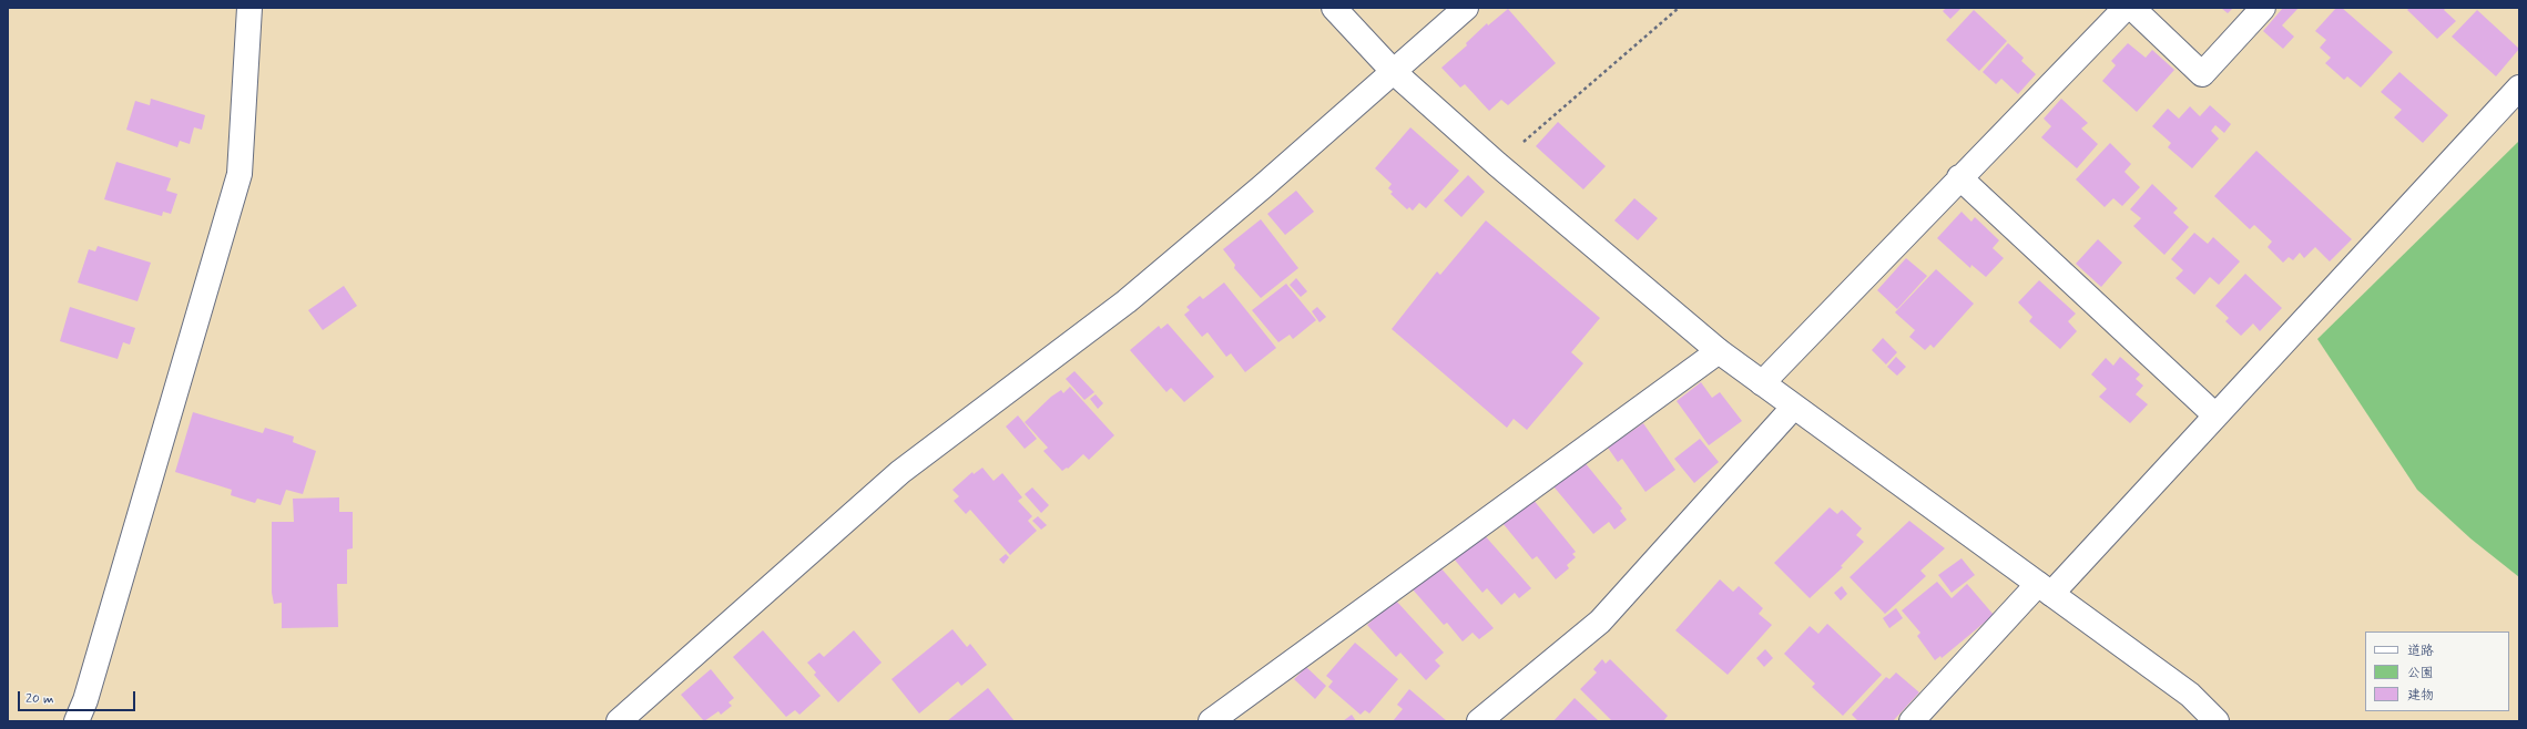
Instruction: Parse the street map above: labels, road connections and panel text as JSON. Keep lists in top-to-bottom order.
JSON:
{
  "legend": ["道路", "公園", "建物"],
  "scale_bar": "20 m"
}
